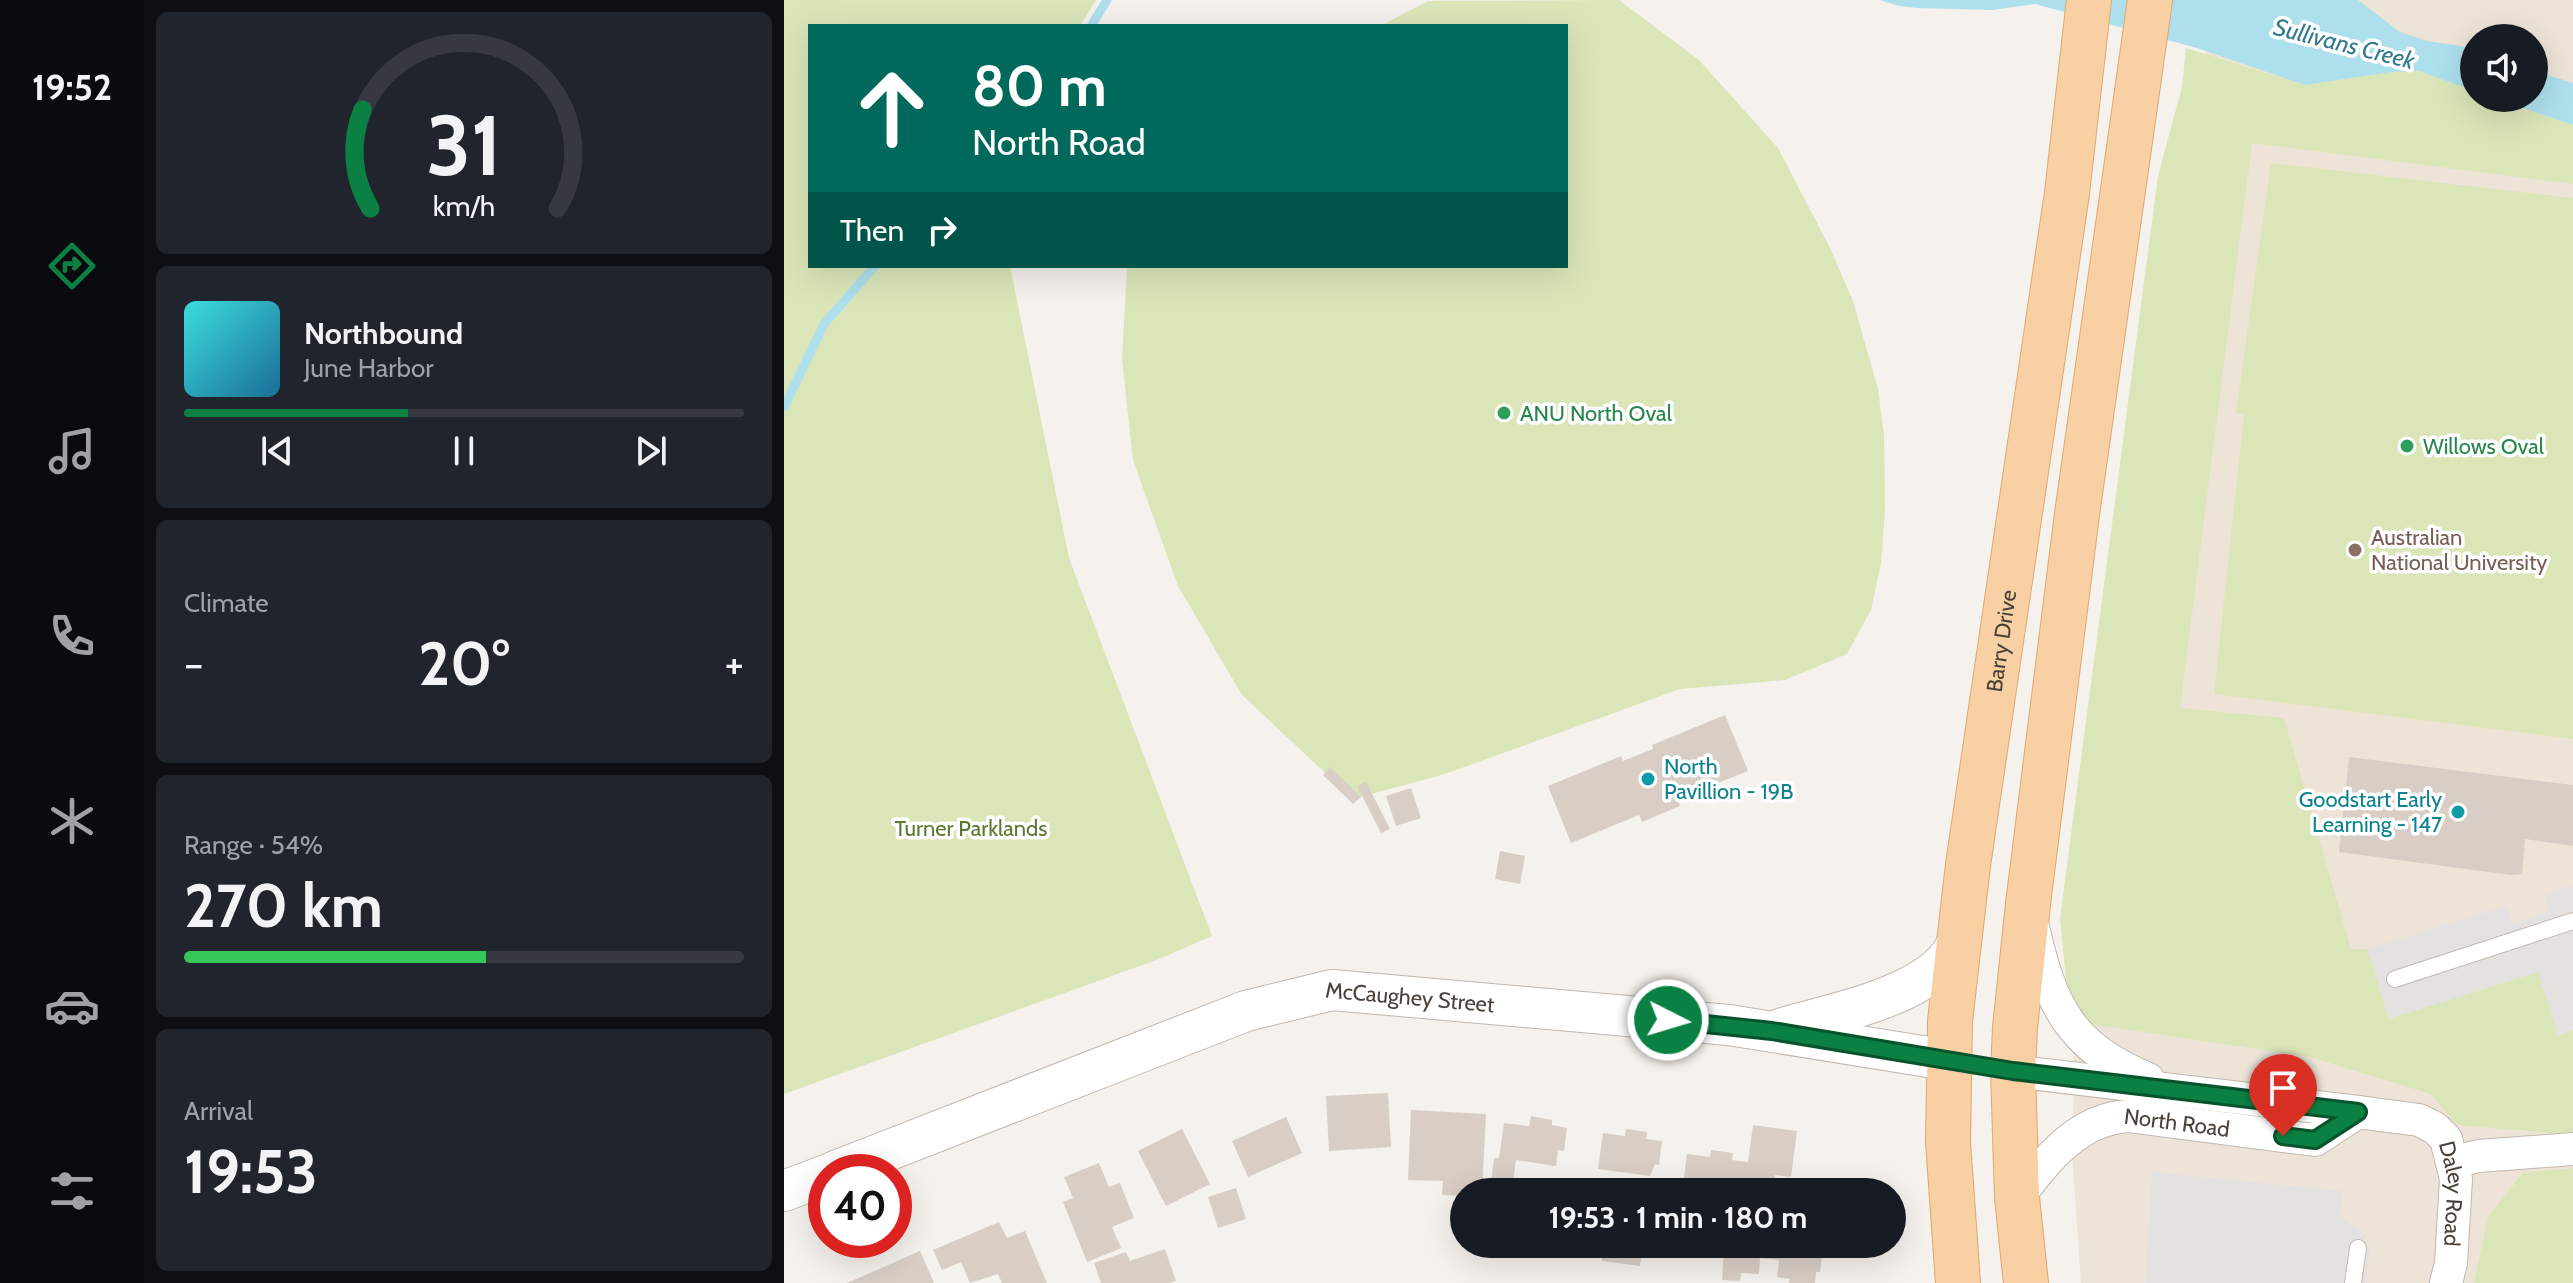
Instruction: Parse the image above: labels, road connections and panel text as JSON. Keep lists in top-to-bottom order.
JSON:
{
  "streets": {
    "main road": ["Barry Drive", "McCaughey Street"],
    "street": ["North Road", "Daley Road"]
  },
  "crossings": [
    ["Barry Drive", "McCaughey Street"],
    ["McCaughey Street", "North Road"],
    ["North Road", "Daley Road"]
  ],
  "water": ["Sullivans Creek"],
  "parks": ["Turner Parklands"],
  "places": [
    "ANU North Oval",
    "Willows Oval",
    "Australian National University",
    "North Pavillion - 19B",
    "Goodstart Early Learning - 147"
  ],
  "page": {
    "tabs": "19:52",
    "turn": ["80 m", "North Road"],
    "then": "Then",
    "song": ["Northbound", "June Harbor"],
    "tile": [
      "Climate",
      ["Range · 54%", "270 km"],
      ["Arrival", "19:53"]
    ],
    "heat": ["−", "20°", "+"],
    "limit": "40",
    "trip": "19:53 · 1 min · 180 m",
    "gauge": ["31", "km/h"]
  }
}
